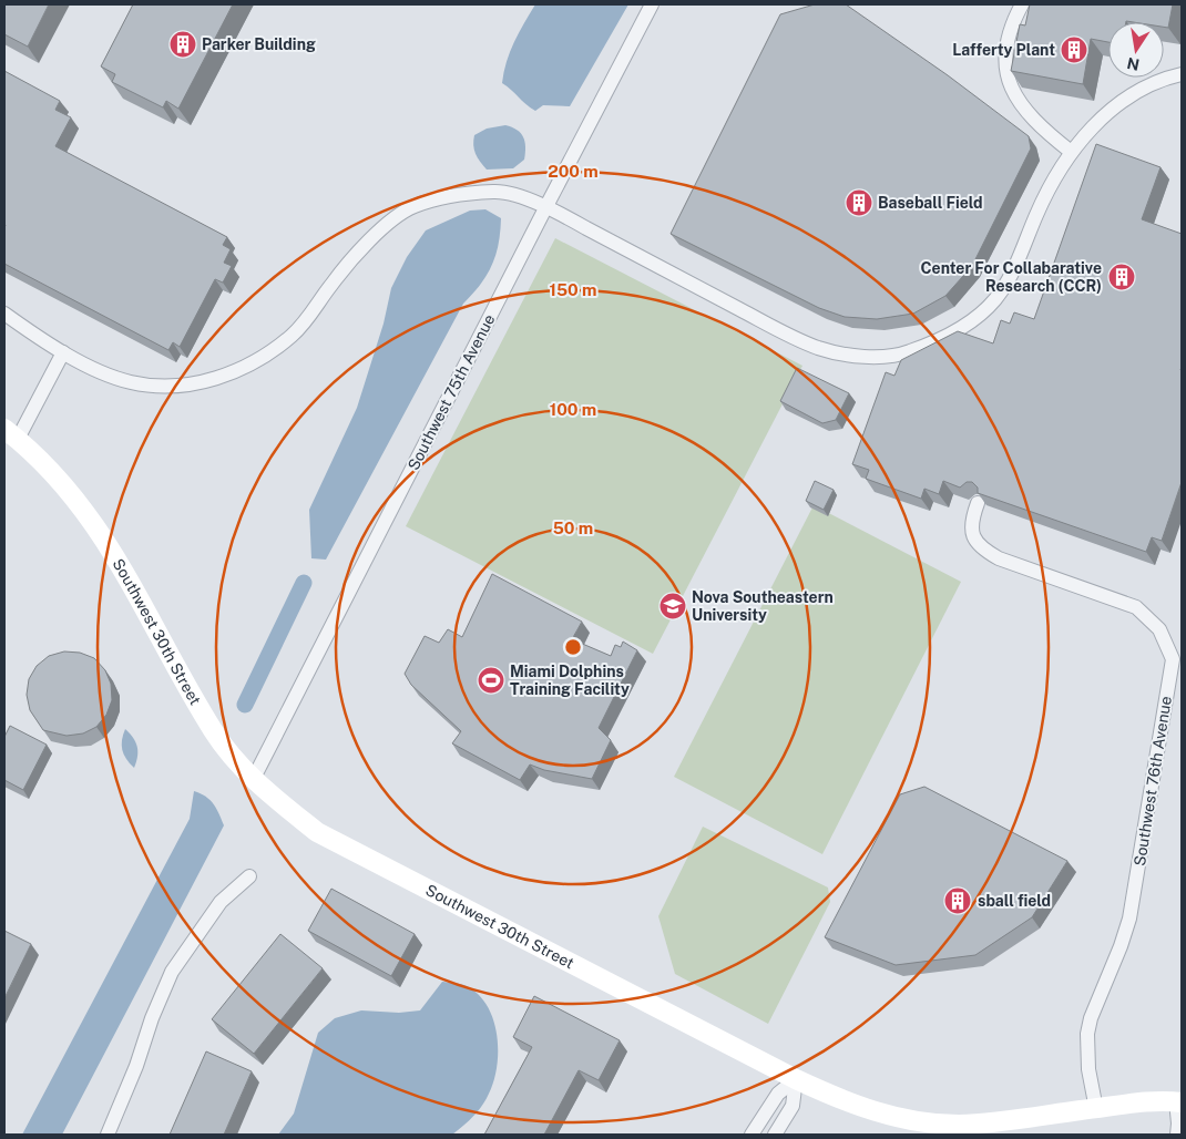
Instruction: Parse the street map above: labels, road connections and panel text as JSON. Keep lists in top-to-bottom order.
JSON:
{
  "streets": {
    "street": ["Southwest 75th Avenue", "Southwest 30th Street", "Southwest 76th Avenue"]
  },
  "crossings": [
    ["Southwest 75th Avenue", "Southwest 30th Street"],
    ["Southwest 30th Street", "Southwest 76th Avenue"]
  ],
  "places": {
    "building": [
      "Parker Building",
      "Lafferty Plant",
      "Baseball Field",
      "Center For Collabarative Research (CCR)",
      "sball field"
    ],
    "school or university": ["Nova Southeastern University"],
    "sports": ["Miami Dolphins Training Facility"]
  },
  "north": "bottom",
  "rings": [
    "200 m",
    "150 m",
    "100 m",
    "50 m"
  ]
}
